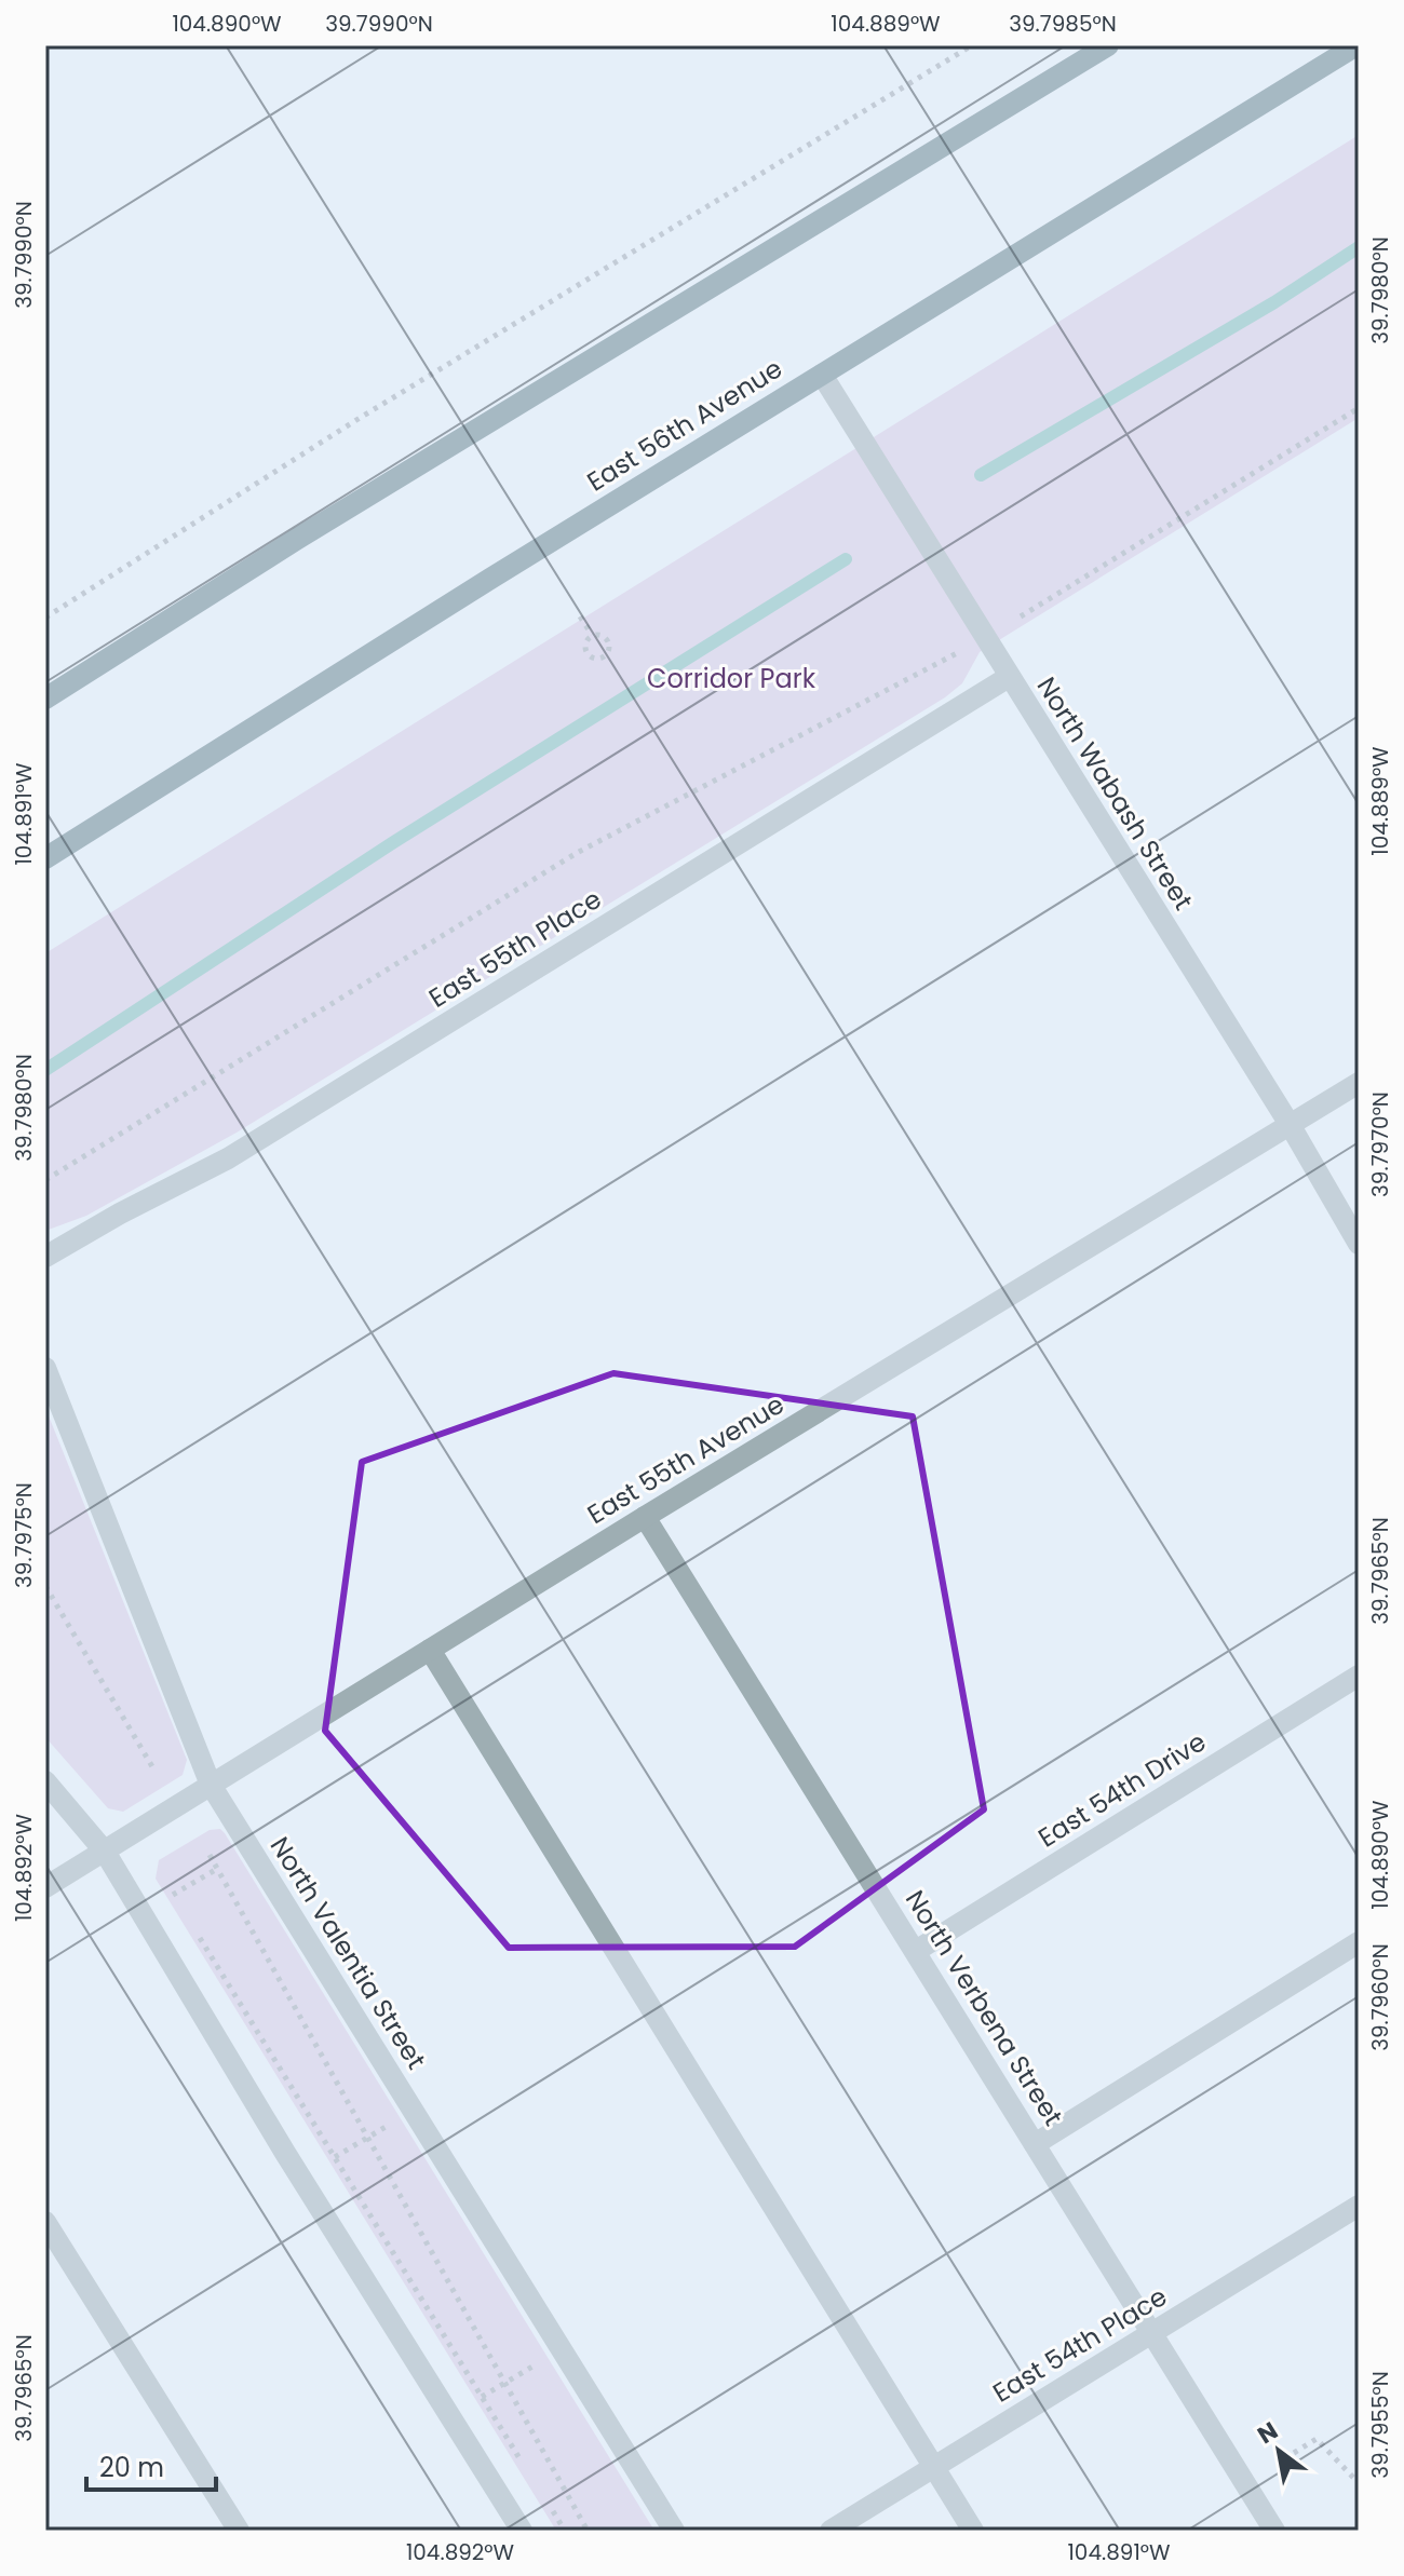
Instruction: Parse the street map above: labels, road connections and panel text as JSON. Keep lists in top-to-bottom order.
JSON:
{
  "streets": {
    "main road": ["East 56th Avenue"],
    "street": [
      "North Wabash Street",
      "East 55th Place",
      "East 55th Avenue",
      "East 54th Drive",
      "North Valentia Street",
      "North Verbena Street",
      "East 54th Place"
    ]
  },
  "crossings": [
    ["East 56th Avenue", "North Wabash Street"],
    ["North Wabash Street", "East 55th Place"],
    ["North Wabash Street", "East 55th Avenue"],
    ["East 55th Avenue", "North Valentia Street"],
    ["East 55th Avenue", "North Verbena Street"],
    ["East 54th Drive", "North Verbena Street"],
    ["North Verbena Street", "East 54th Place"]
  ],
  "parks": ["Corridor Park"],
  "scale_bar": "20 m",
  "north": "top left",
  "coordinates": [
    "104.890°W",
    "39.7990°N",
    "104.889°W",
    "39.7985°N",
    "39.7980°N",
    "104.891°W",
    "39.7970°N",
    "39.7975°N",
    "39.7965°N",
    "104.892°W",
    "39.7960°N",
    "39.7955°N"
  ]
}
